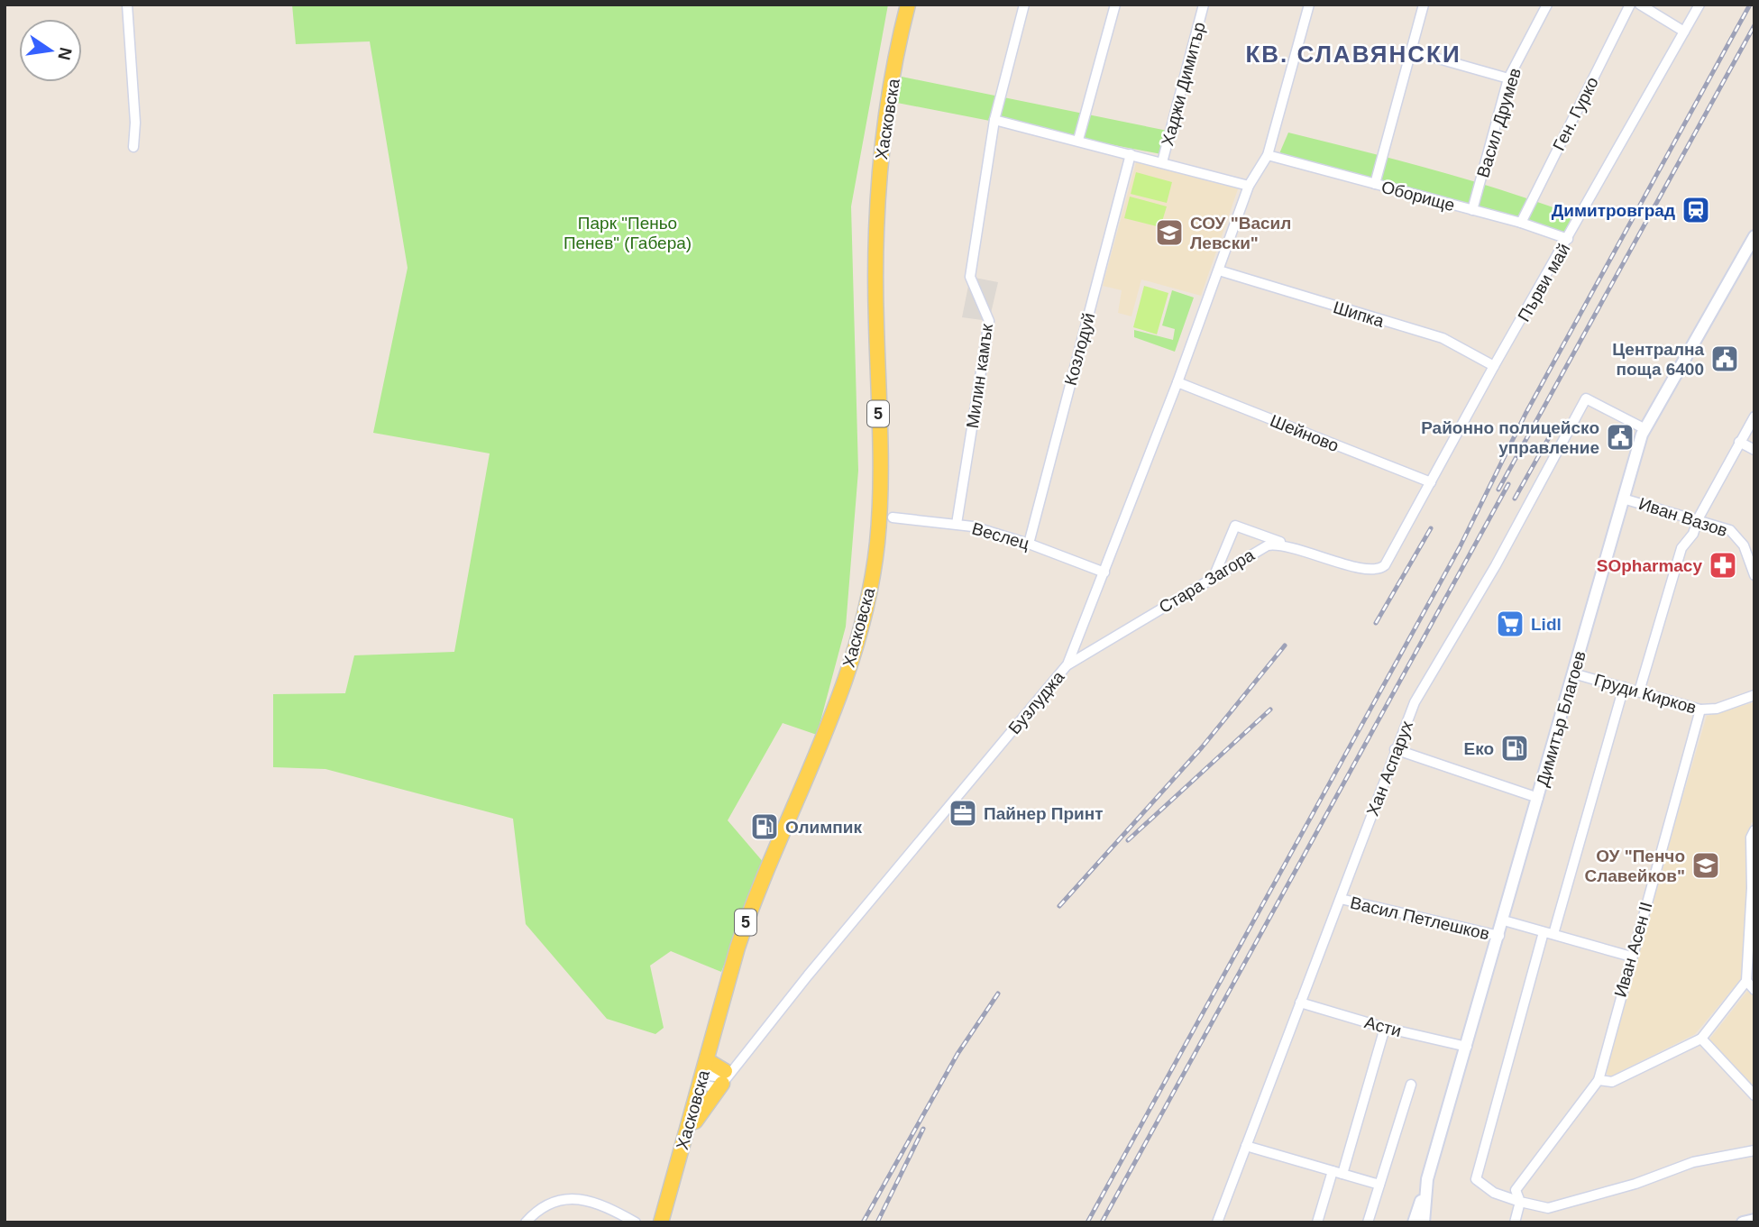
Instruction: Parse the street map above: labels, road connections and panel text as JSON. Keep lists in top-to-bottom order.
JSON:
{
  "streets": {
    "main road": ["Хасковска", "5"],
    "street": [
      "Хаджи Димитър",
      "Ген. Гурко",
      "Васил Друмев",
      "Оборище",
      "Първи май",
      "Шипка",
      "Козлодуй",
      "Милин камък",
      "Шейново",
      "Иван Вазов",
      "Веслец",
      "Стара Загора",
      "Груди Кирков",
      "Бузлуджа",
      "Димитър Благоев",
      "Хан Аспарух",
      "Васил Петлешков",
      "Иван Асен II",
      "Асти"
    ]
  },
  "crossings": [
    ["Ген. Гурко", "Оборище"],
    ["Васил Друмев", "Оборище"],
    ["Оборище", "Първи май"],
    ["Оборище", "Бузлуджа"],
    ["Първи май", "Шипка"],
    ["Първи май", "Шейново"],
    ["Първи май", "Стара Загора"],
    ["Шипка", "Бузлуджа"],
    ["Козлодуй", "Веслец"],
    ["Милин камък", "Веслец"],
    ["Шейново", "Бузлуджа"],
    ["Иван Вазов", "Димитър Благоев"],
    ["Веслец", "Бузлуджа"],
    ["Стара Загора", "Бузлуджа"],
    ["Груди Кирков", "Димитър Благоев"],
    ["Груди Кирков", "Иван Асен II"],
    ["Димитър Благоев", "Хан Аспарух"],
    ["Димитър Благоев", "Васил Петлешков"],
    ["Димитър Благоев", "Асти"],
    ["Хан Аспарух", "Васил Петлешков"],
    ["Хан Аспарух", "Асти"]
  ],
  "districts": ["КВ. СЛАВЯНСКИ"],
  "parks": ["Парк \"Пеньо Пенев\" (Габера)"],
  "places": {
    "station": ["Димитровград"],
    "school or university": ["СОУ \"Васил Левски\"", "ОУ \"Пенчо Славейков\""],
    "public building": ["Централна поща 6400", "Районно полицейско управление"],
    "pharmacy": ["SOpharmacy"],
    "supermarket": ["Lidl"],
    "fuel station": ["Еко", "Олимпик"],
    "office": ["Пайнер Принт"]
  },
  "north": "right"
}
